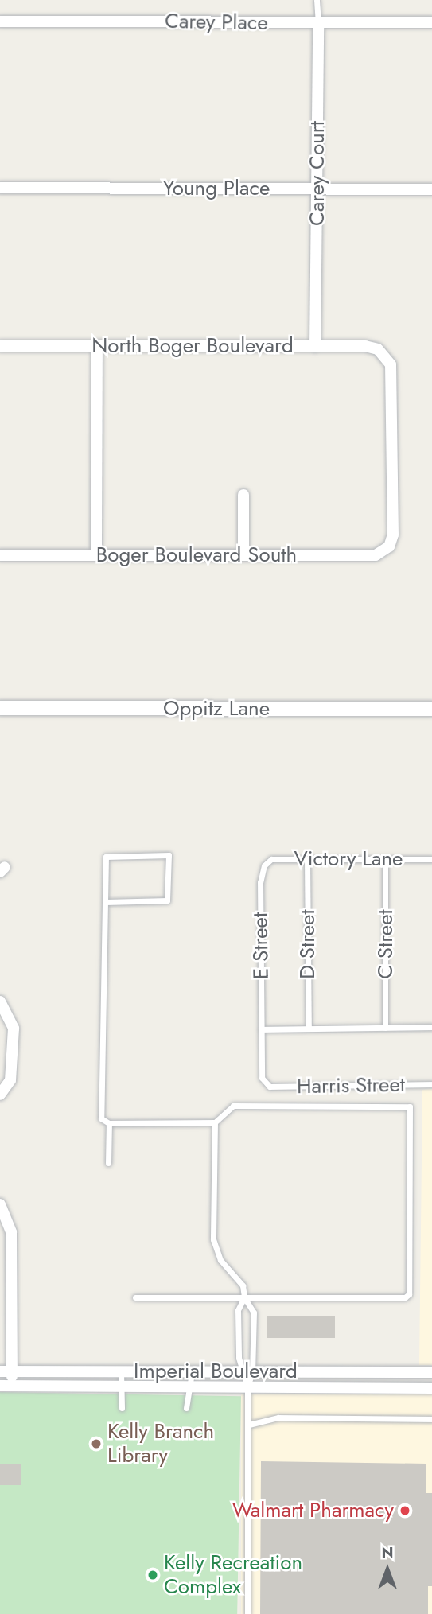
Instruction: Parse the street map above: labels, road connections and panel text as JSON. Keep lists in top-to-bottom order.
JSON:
{
  "streets": {
    "street": [
      "Carey Place",
      "Carey Court",
      "Young Place",
      "North Boger Boulevard",
      "Boger Boulevard South",
      "Oppitz Lane",
      "Imperial Boulevard"
    ],
    "lane": [
      "Victory Lane",
      "D Street",
      "C Street",
      "E Street",
      "Harris Street"
    ]
  },
  "crossings": [
    ["Carey Place", "Carey Court"],
    ["Carey Court", "Young Place"],
    ["Carey Court", "North Boger Boulevard"],
    ["North Boger Boulevard", "Boger Boulevard South"],
    ["Victory Lane", "D Street"],
    ["Victory Lane", "C Street"],
    ["Victory Lane", "E Street"],
    ["E Street", "Harris Street"]
  ],
  "places": ["Kelly Branch Library", "Walmart Pharmacy", "Kelly Recreation Complex"],
  "north": "top"
}
